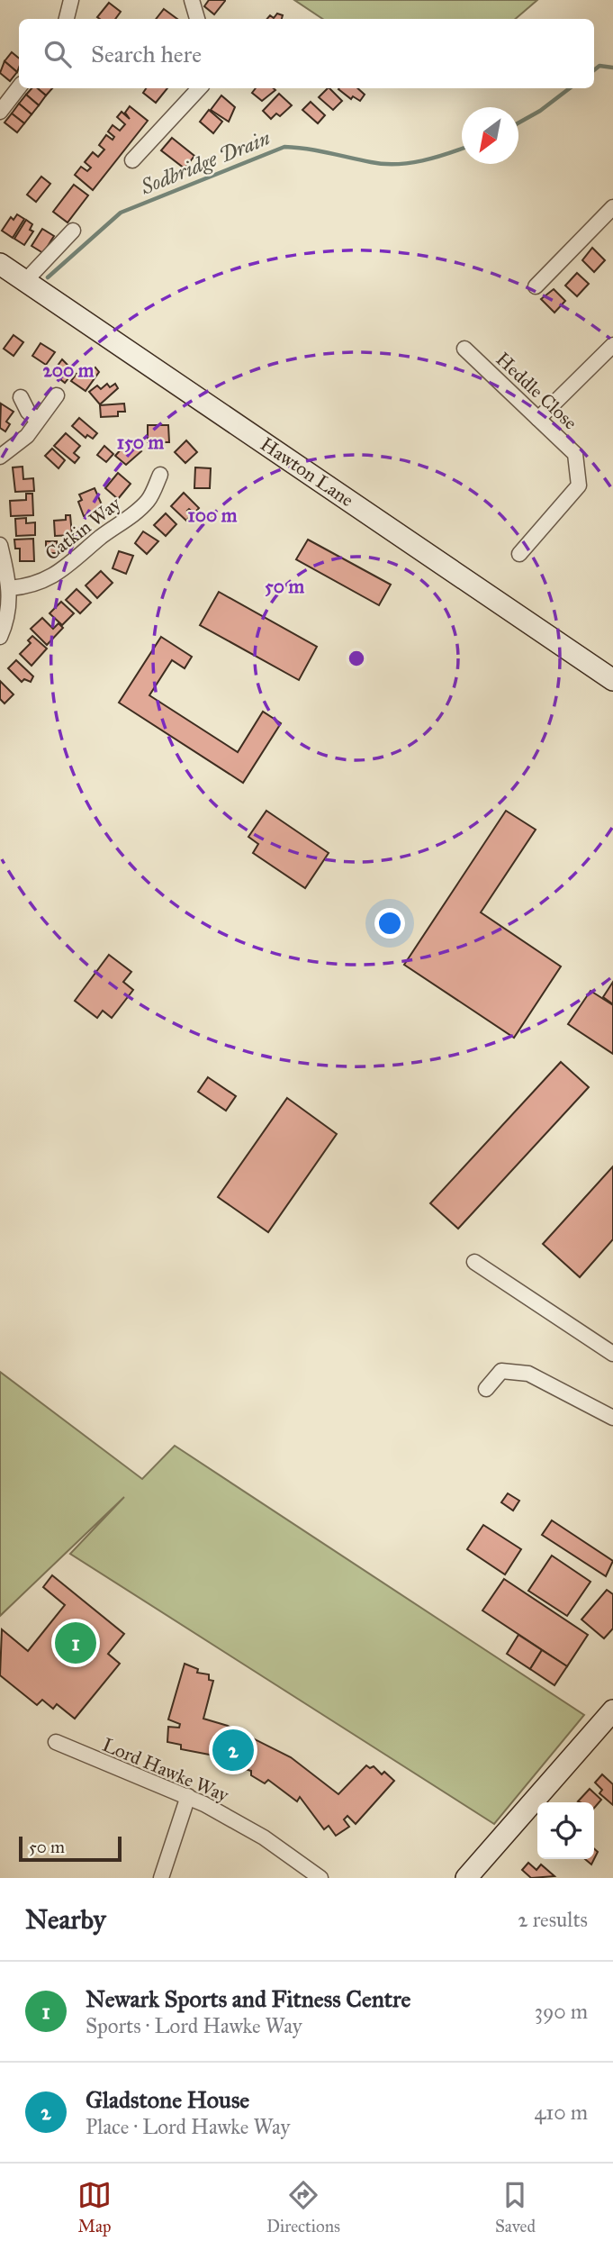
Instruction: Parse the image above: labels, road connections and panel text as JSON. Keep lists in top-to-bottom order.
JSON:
{
  "streets": {
    "street": [
      "Heddle Close",
      "Hawton Lane",
      "Catkin Way",
      "Lord Hawke Way"
    ]
  },
  "water": ["Sodbridge Drain"],
  "scale_bar": "50 m",
  "north": "bottom left",
  "page": {
    "search": "Search here",
    "pins": ["1", "2"],
    "scale": "50 m",
    "heading": ["Nearby", "2 results"],
    "list": [
      {
        "mark": "1",
        "name": "Newark Sports and Fitness Centre",
        "note": "Sports · Lord Hawke Way",
        "value": "390 m"
      },
      {
        "mark": "2",
        "name": "Gladstone House",
        "note": "Place · Lord Hawke Way",
        "value": "410 m"
      }
    ],
    "nav": ["Map", "Directions", "Saved"]
  },
  "rings": [
    "200 m",
    "150 m",
    "100 m",
    "50 m"
  ]
}
